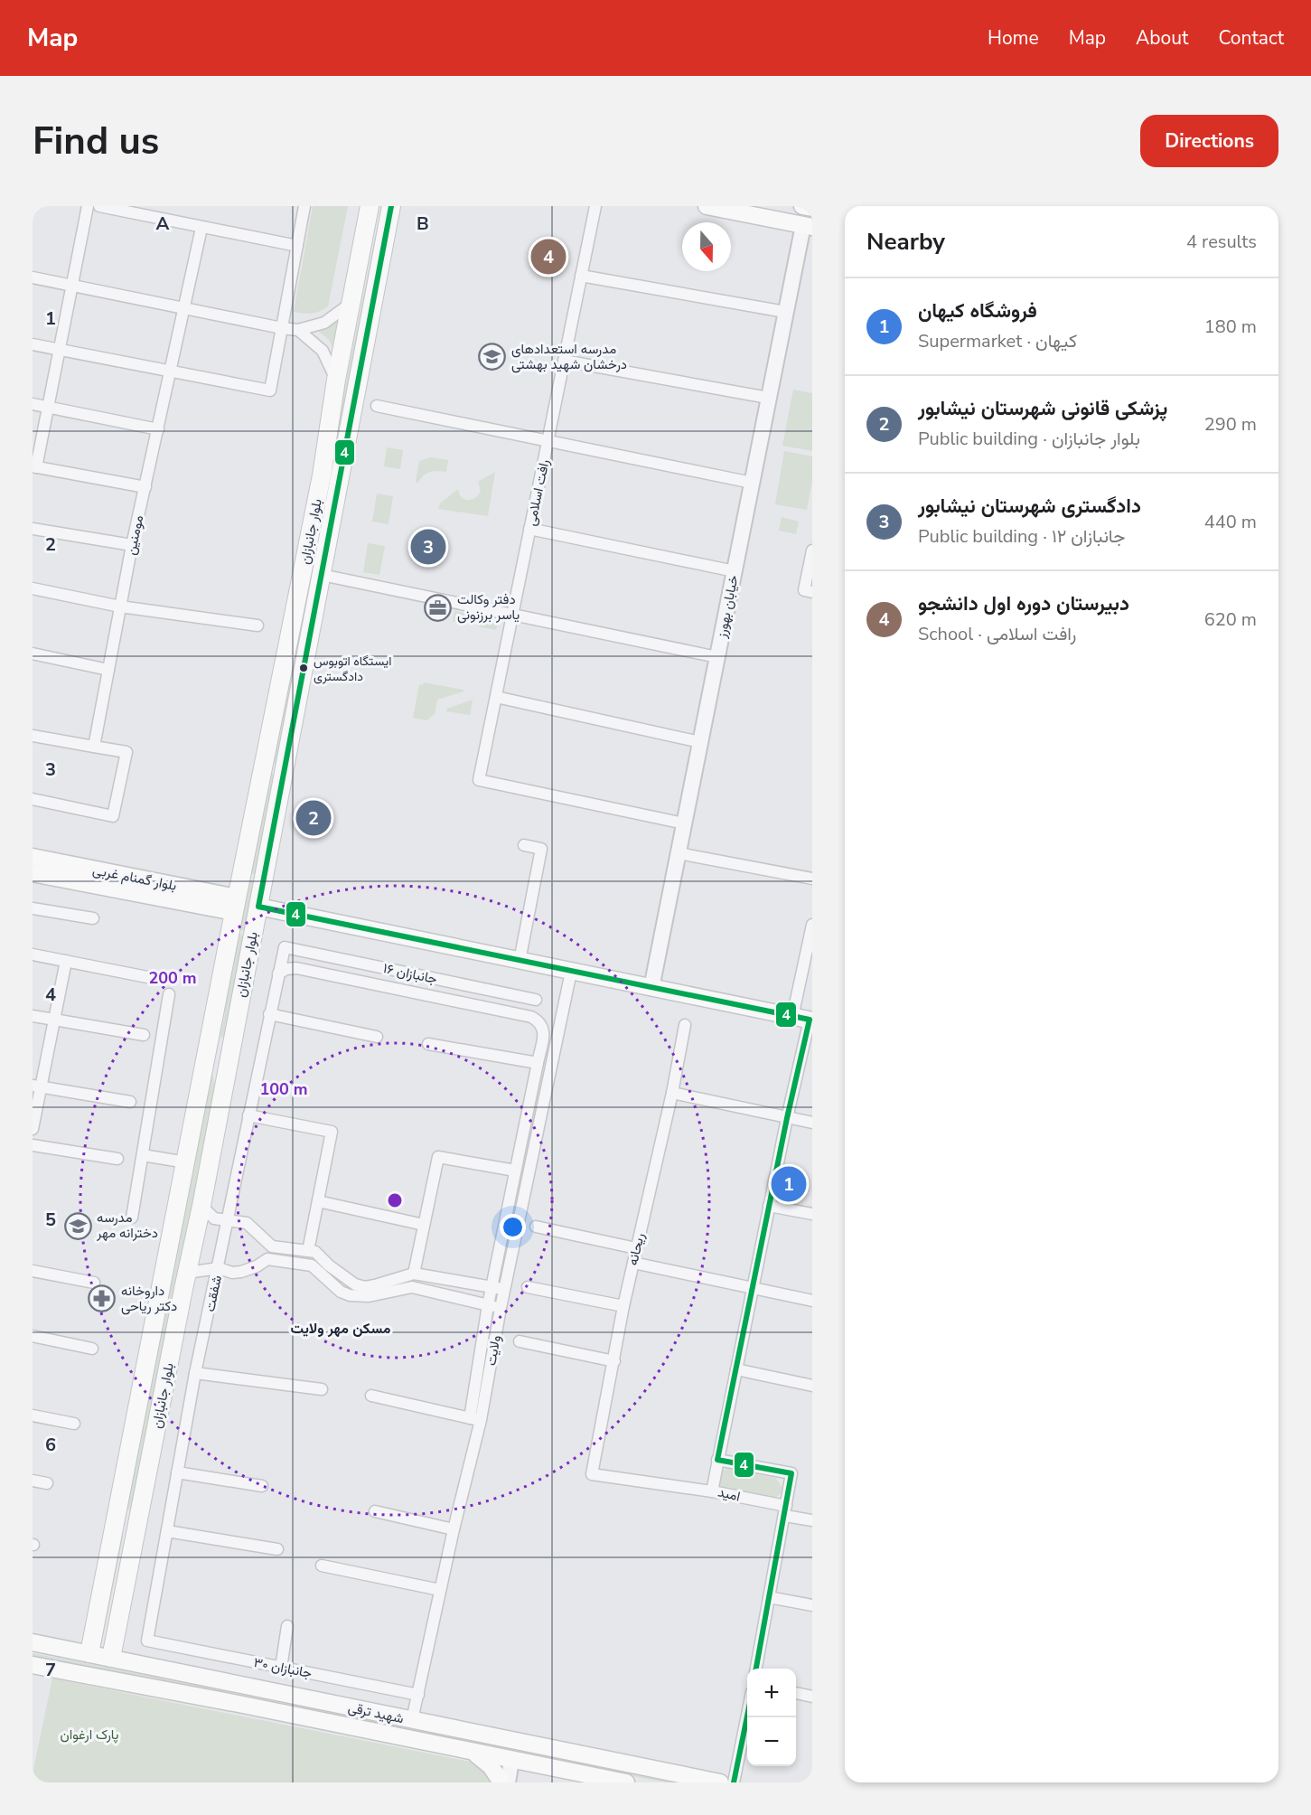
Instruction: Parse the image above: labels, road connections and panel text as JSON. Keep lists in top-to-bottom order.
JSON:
{
  "streets": {
    "main road": ["بلوار جانبازان", "بلوار گمنام غربی", "شهید ترقی"],
    "street": [
      "رافت اسلامی",
      "مومنین",
      "خیابان بهورز",
      "جانبازان ۱۶",
      "ریحانه",
      "شفقت",
      "ولایت",
      "امید",
      "جانبازان ۳۰"
    ]
  },
  "crossings": [
    ["رافت اسلامی", "خیابان بهورز"],
    ["بلوار جانبازان", "بلوار گمنام غربی"],
    ["بلوار جانبازان", "شهید ترقی"],
    ["جانبازان ۱۶", "شفقت"],
    ["ریحانه", "امید"],
    ["شفقت", "جانبازان ۳۰"],
    ["ولایت", "جانبازان ۳۰"],
    ["ولایت", "شهید ترقی"]
  ],
  "districts": ["مسکن مهر ولایت"],
  "parks": ["پارک ارغوان"],
  "places": {
    "school or university": ["مدرسه استعدادهای درخشان شهید بهشتی", "مدرسه دخترانه مهر"],
    "office": ["دفتر وکالت یاسر برزنونی"],
    "other": ["ایستگاه اتوبوس دادگستری"],
    "pharmacy": ["داروخانه دکتر ریاحی"]
  },
  "lines": ["transit line 4"],
  "north": "bottom",
  "page": {
    "header": "Map",
    "nav": [
      "Home",
      "Map",
      "About",
      "Contact"
    ],
    "buttons": "Directions",
    "title": "Find us",
    "heading": ["Nearby", "4 results"],
    "pins": [
      "4",
      "3",
      "2",
      "1"
    ],
    "list": [
      {
        "mark": "1",
        "name": "فروشگاه کیهان",
        "note": "Supermarket · کیهان",
        "value": "180 m"
      },
      {
        "mark": "2",
        "name": "پزشکی قانونی شهرستان نیشابور",
        "note": "Public building · بلوار جانبازان",
        "value": "290 m"
      },
      {
        "mark": "3",
        "name": "دادگستری شهرستان نیشابور",
        "note": "Public building · جانبازان ۱۲",
        "value": "440 m"
      },
      {
        "mark": "4",
        "name": "دبیرستان دوره اول دانشجو",
        "note": "School · رافت اسلامی",
        "value": "620 m"
      }
    ],
    "map_buttons": ["+", "−"]
  },
  "grid": {
    "columns": ["A", "B"],
    "rows": [
      "1",
      "2",
      "3",
      "4",
      "5",
      "6",
      "7"
    ]
  },
  "rings": ["200 m", "100 m"]
}
